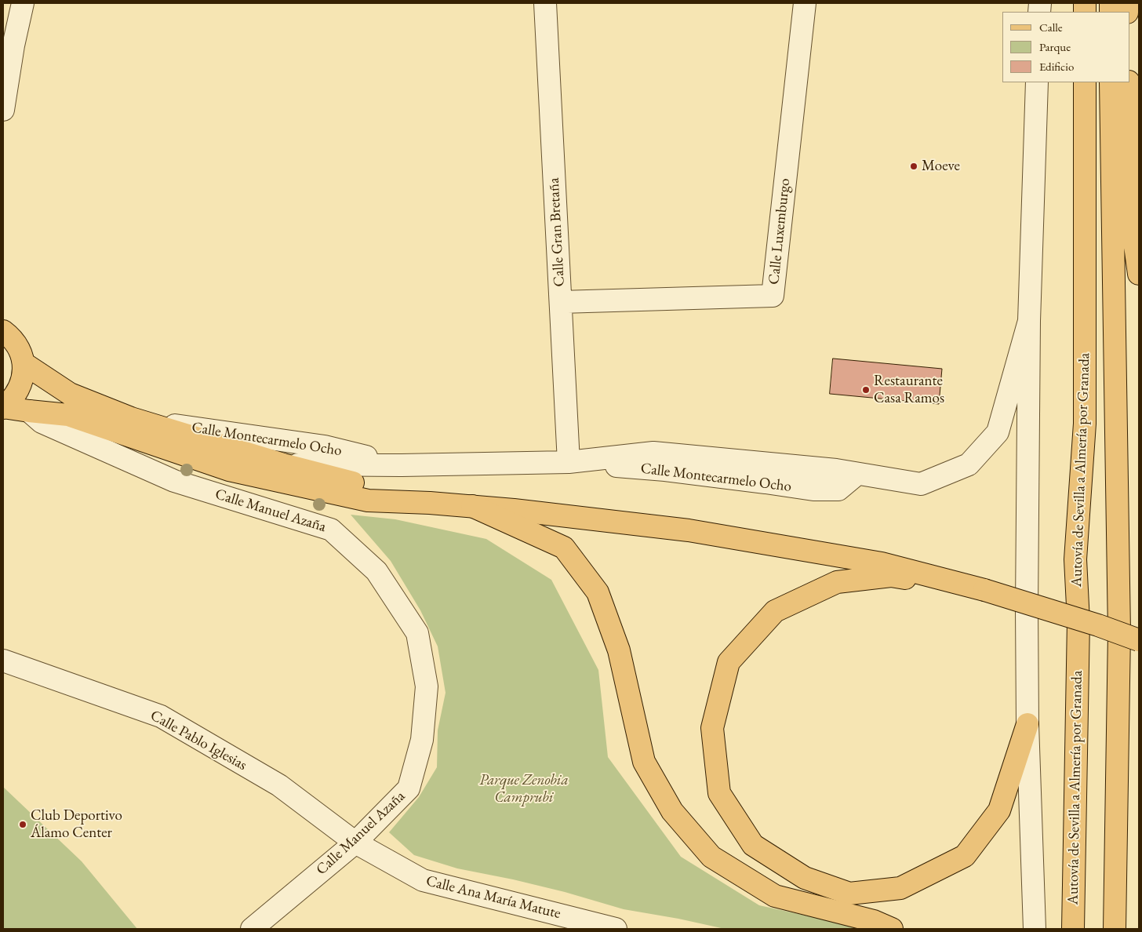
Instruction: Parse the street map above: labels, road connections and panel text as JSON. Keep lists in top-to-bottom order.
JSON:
{
  "streets": {
    "main road": ["Autovía de Sevilla a Almería por Granada"],
    "street": [
      "Calle Luxemburgo",
      "Calle Gran Bretaña",
      "Calle Montecarmelo Ocho",
      "Calle Manuel Azaña",
      "Calle Pablo Iglesias",
      "Calle Ana María Matute"
    ]
  },
  "crossings": [
    ["Calle Luxemburgo", "Calle Gran Bretaña"],
    ["Calle Gran Bretaña", "Calle Montecarmelo Ocho"],
    ["Calle Manuel Azaña", "Calle Pablo Iglesias"],
    ["Calle Manuel Azaña", "Calle Ana María Matute"],
    ["Calle Pablo Iglesias", "Calle Ana María Matute"]
  ],
  "parks": ["Parque Zenobia Camprubi"],
  "places": ["Moeve", "Restaurante Casa Ramos", "Club Deportivo Álamo Center"],
  "legend": ["Calle", "Parque", "Edificio"]
}
